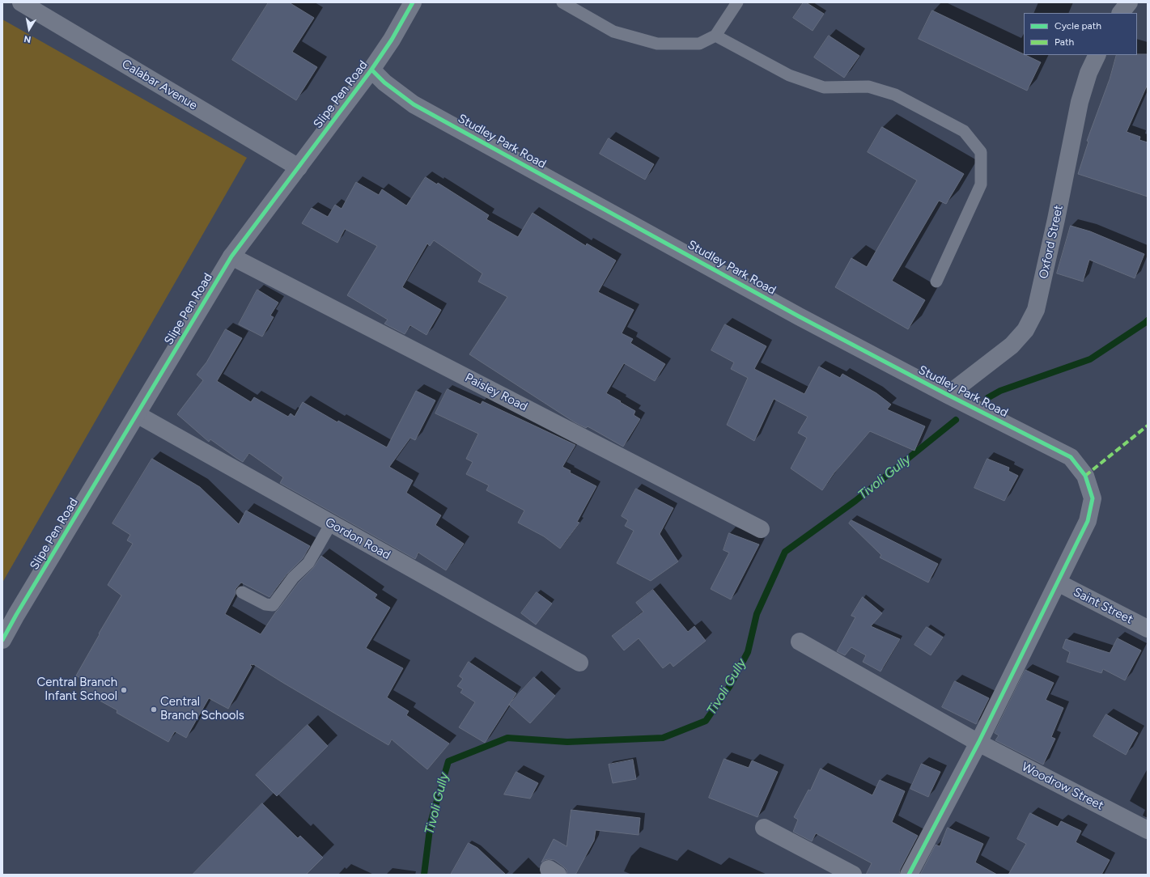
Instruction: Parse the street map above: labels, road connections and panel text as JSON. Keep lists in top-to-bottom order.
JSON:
{
  "streets": {
    "street": [
      "Calabar Avenue",
      "Slipe Pen Road",
      "Studley Park Road",
      "Oxford Street",
      "Paisley Road",
      "Gordon Road",
      "Saint Street",
      "Woodrow Street"
    ]
  },
  "crossings": [
    ["Calabar Avenue", "Slipe Pen Road"],
    ["Slipe Pen Road", "Studley Park Road"],
    ["Slipe Pen Road", "Paisley Road"],
    ["Slipe Pen Road", "Gordon Road"],
    ["Studley Park Road", "Oxford Street"],
    ["Studley Park Road", "Saint Street"]
  ],
  "water": ["Tivoli Gully"],
  "places": ["Central Branch Infant School", "Central Branch Schools"],
  "legend": ["Cycle path", "Path"],
  "north": "bottom"
}
